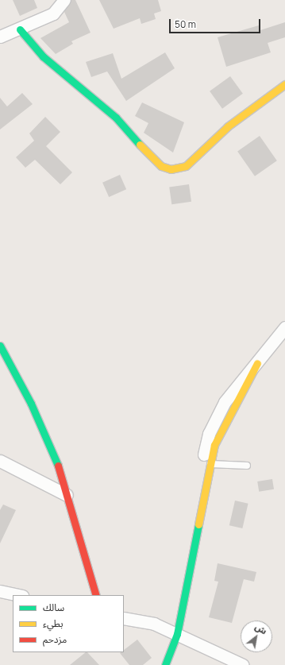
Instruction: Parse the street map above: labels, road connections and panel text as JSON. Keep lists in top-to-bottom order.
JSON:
{
  "legend": ["سالك", "بطيء", "مزدحم"],
  "scale_bar": "50 m",
  "north": "top right"
}
